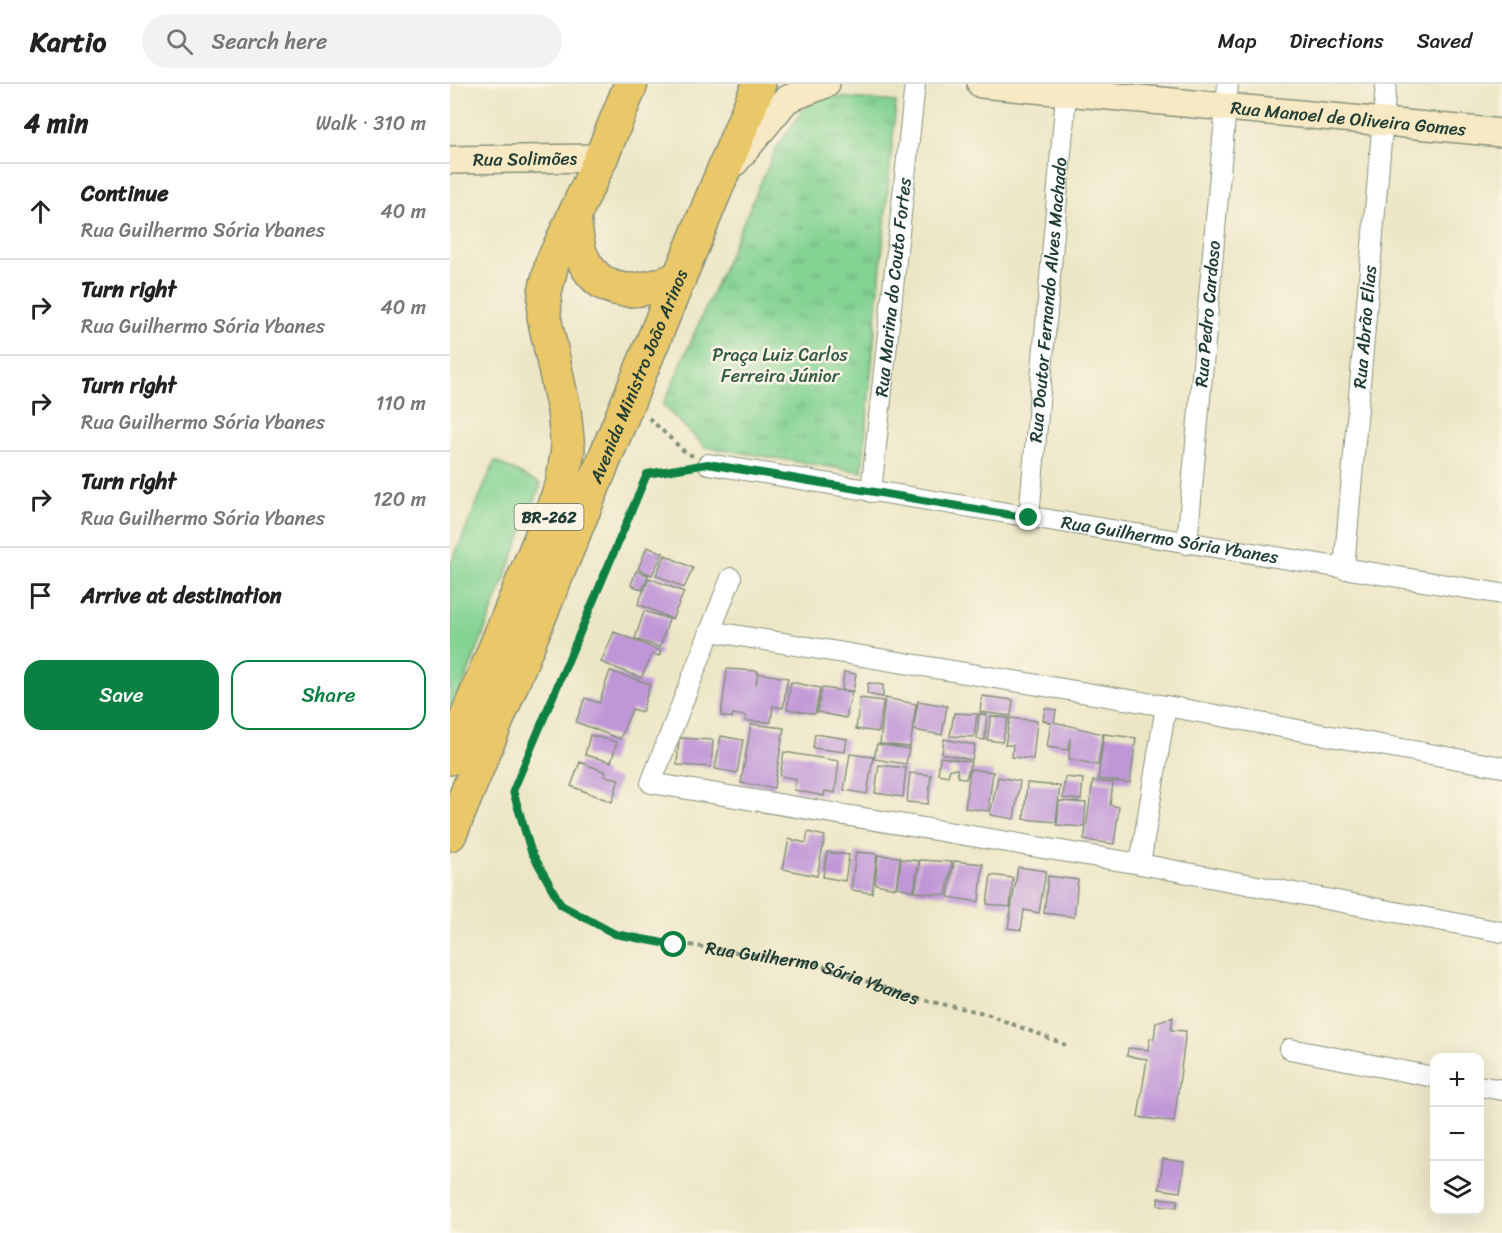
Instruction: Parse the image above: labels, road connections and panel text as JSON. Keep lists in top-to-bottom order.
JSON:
{
  "streets": {
    "highway": ["Avenida Ministro João Arinos", "BR-262"],
    "street": [
      "Rua Manoel de Oliveira Gomes",
      "Rua Solimões",
      "Rua Marina do Couto Fortes",
      "Rua Doutor Fernando Alves Machado",
      "Rua Pedro Cardoso",
      "Rua Abrão Elias",
      "Rua Guilhermo Sória Ybanes"
    ]
  },
  "crossings": [
    ["Rua Manoel de Oliveira Gomes", "Rua Doutor Fernando Alves Machado"],
    ["Rua Manoel de Oliveira Gomes", "Rua Pedro Cardoso"],
    ["Rua Manoel de Oliveira Gomes", "Rua Abrão Elias"],
    ["Rua Solimões", "Avenida Ministro João Arinos"],
    ["Rua Marina do Couto Fortes", "Rua Guilhermo Sória Ybanes"],
    ["Rua Doutor Fernando Alves Machado", "Rua Guilhermo Sória Ybanes"],
    ["Rua Pedro Cardoso", "Rua Guilhermo Sória Ybanes"],
    ["Rua Abrão Elias", "Rua Guilhermo Sória Ybanes"]
  ],
  "parks": ["Praça Luiz Carlos Ferreira Júnior"],
  "page": {
    "header": "Kartio",
    "search": "Search here",
    "nav": ["Map", "Directions", "Saved"],
    "heading": ["4 min", "Walk · 310 m"],
    "list": [
      ["Continue", "Rua Guilhermo Sória Ybanes", "40 m"],
      ["Turn right", "Rua Guilhermo Sória Ybanes", "40 m"],
      ["Turn right", "Rua Guilhermo Sória Ybanes", "110 m"],
      ["Turn right", "Rua Guilhermo Sória Ybanes", "120 m"],
      "Arrive at destination"
    ],
    "buttons": ["Save", "Share"],
    "map_buttons": ["+", "−"]
  }
}
